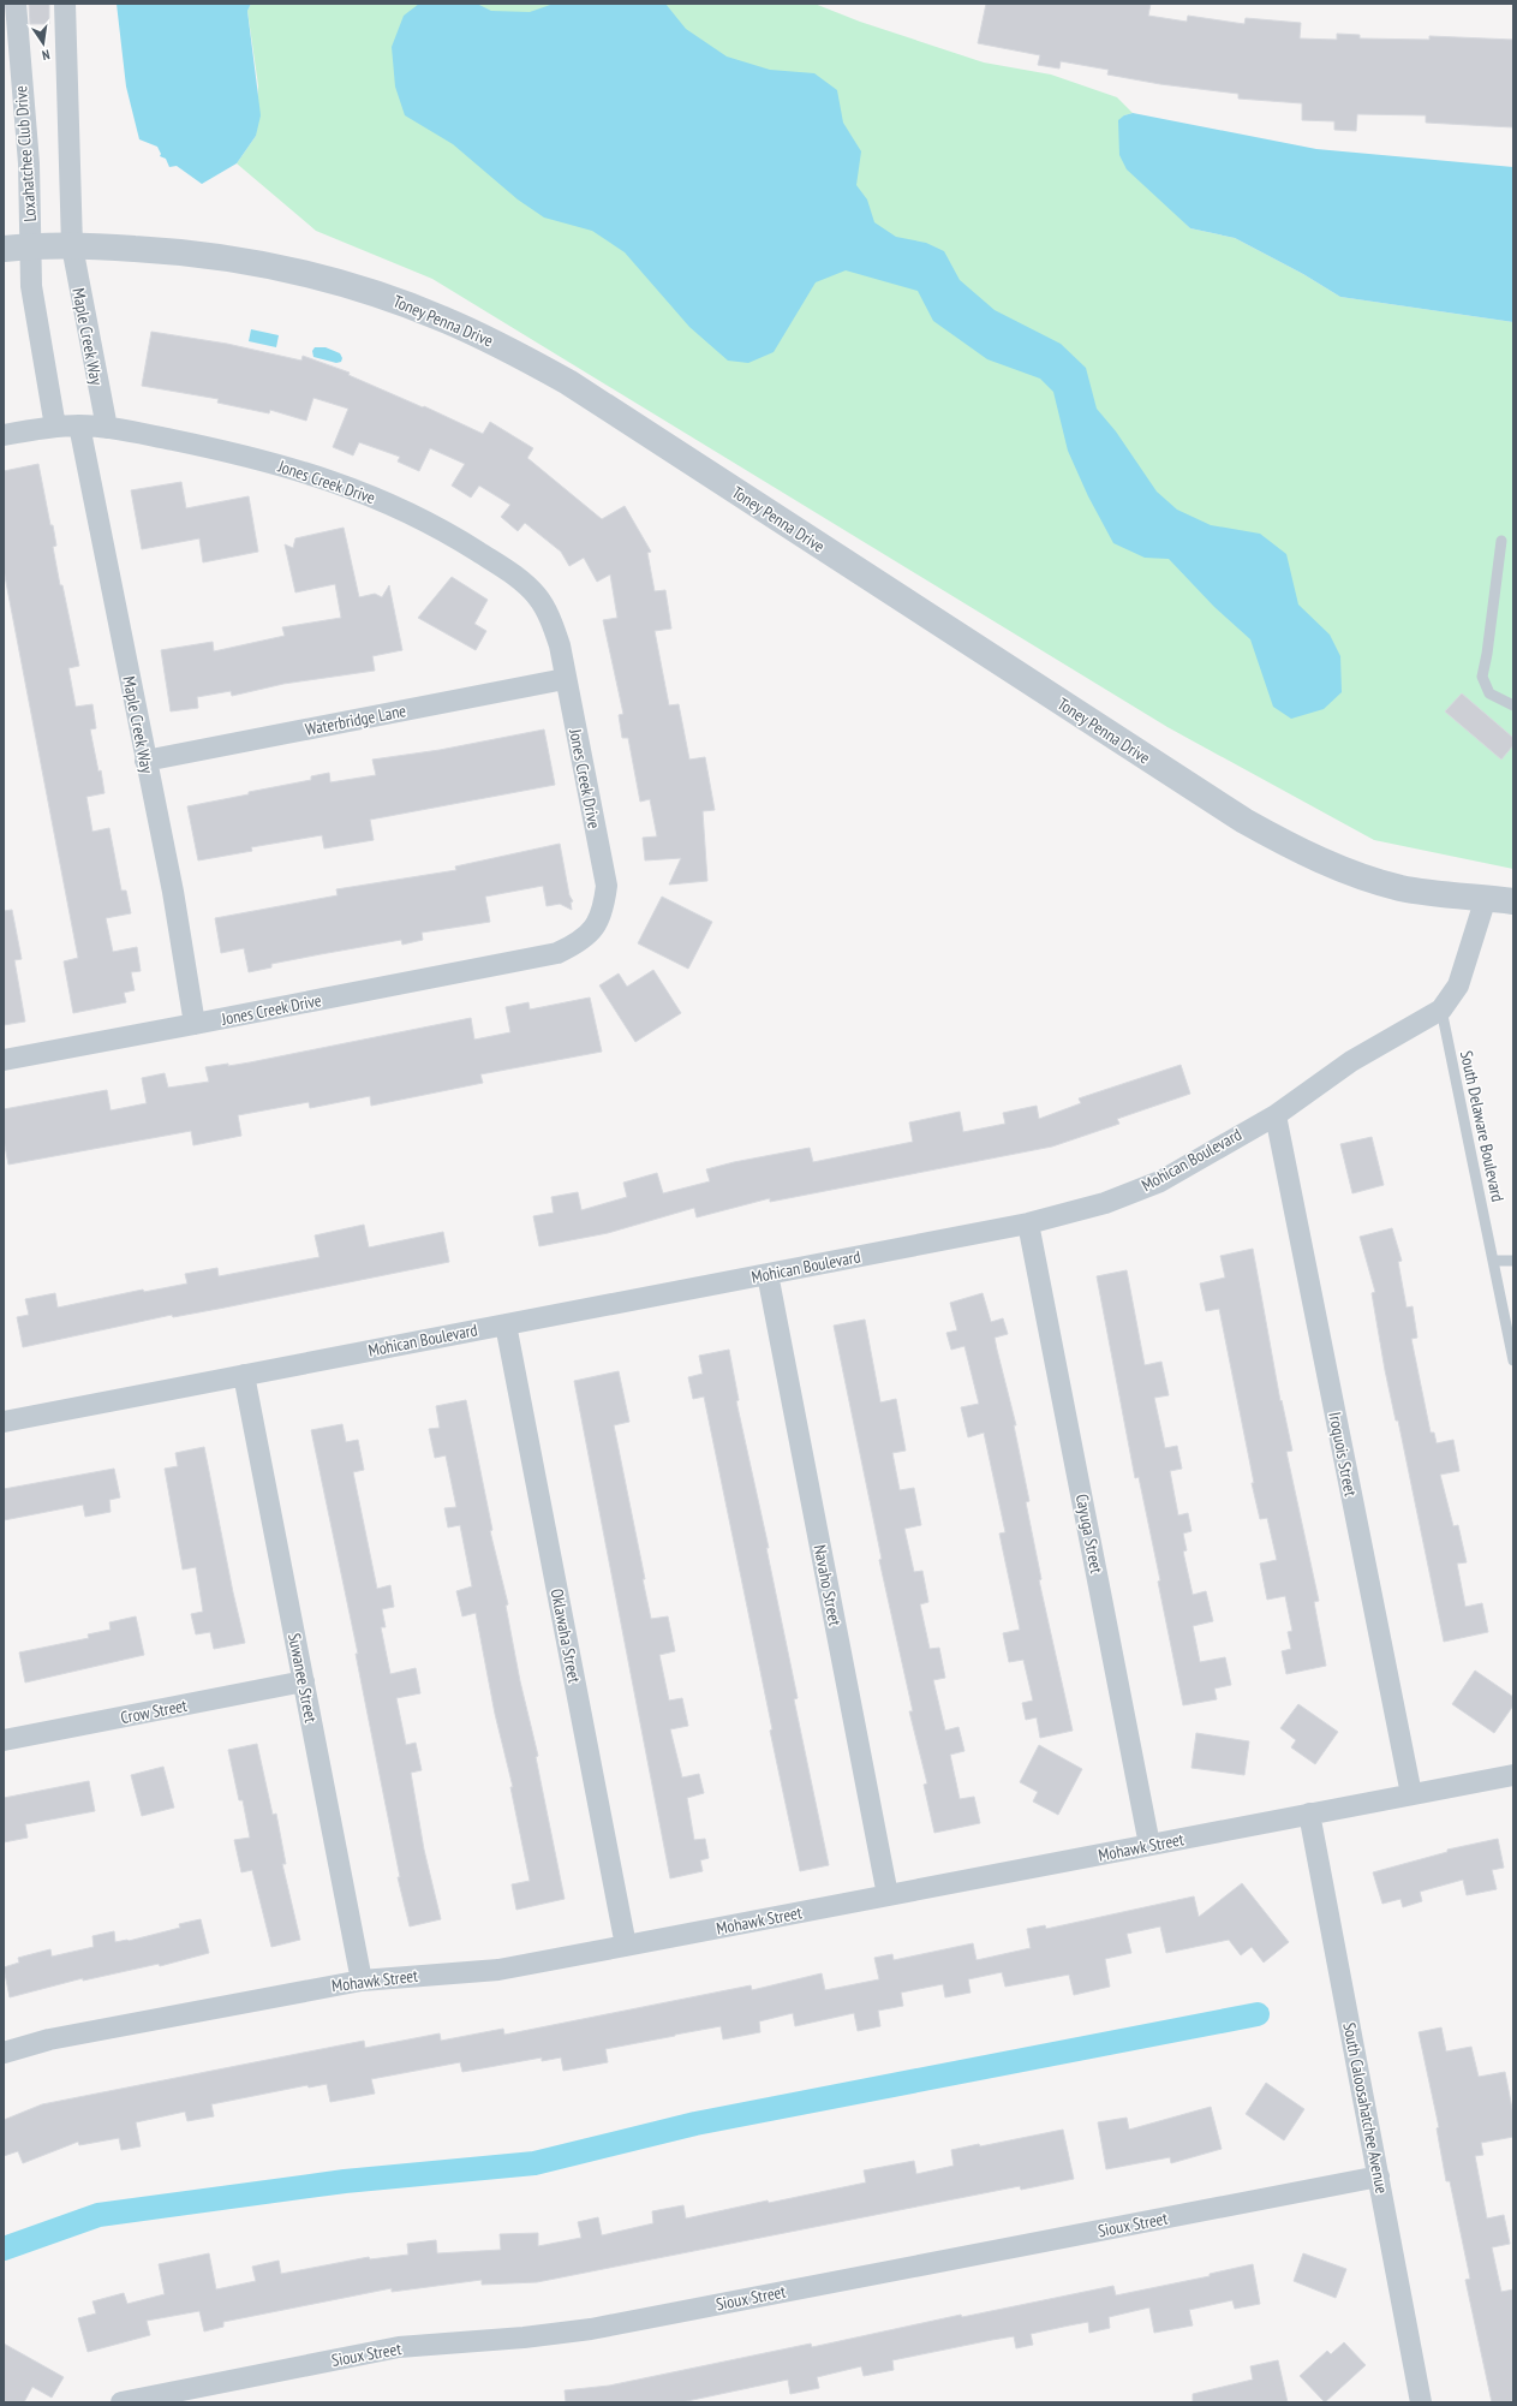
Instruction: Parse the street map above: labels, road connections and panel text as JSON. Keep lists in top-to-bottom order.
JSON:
{
  "streets": {
    "street": [
      "Loxahatchee Club Drive",
      "Toney Penna Drive",
      "Maple Creek Way",
      "Jones Creek Drive",
      "Waterbridge Lane",
      "Mohican Boulevard",
      "Iroquois Street",
      "Cayuga Street",
      "Navaho Street",
      "Oklawaha Street",
      "Suwanee Street",
      "Crow Street",
      "Mohawk Street",
      "South Caloosahatchee Avenue",
      "Sioux Street"
    ],
    "lane": ["South Delaware Boulevard"]
  },
  "crossings": [
    ["Loxahatchee Club Drive", "Toney Penna Drive"],
    ["Toney Penna Drive", "Maple Creek Way"],
    ["Toney Penna Drive", "Mohican Boulevard"],
    ["Maple Creek Way", "Jones Creek Drive"],
    ["Maple Creek Way", "Waterbridge Lane"],
    ["Jones Creek Drive", "Waterbridge Lane"],
    ["South Delaware Boulevard", "Mohican Boulevard"],
    ["Mohican Boulevard", "Iroquois Street"],
    ["Mohican Boulevard", "Cayuga Street"],
    ["Mohican Boulevard", "Navaho Street"],
    ["Mohican Boulevard", "Oklawaha Street"],
    ["Mohican Boulevard", "Suwanee Street"],
    ["Iroquois Street", "Mohawk Street"],
    ["Cayuga Street", "Mohawk Street"],
    ["Navaho Street", "Mohawk Street"],
    ["Oklawaha Street", "Mohawk Street"],
    ["Suwanee Street", "Crow Street"],
    ["Suwanee Street", "Mohawk Street"],
    ["Mohawk Street", "South Caloosahatchee Avenue"],
    ["South Caloosahatchee Avenue", "Sioux Street"]
  ],
  "north": "bottom"
}
